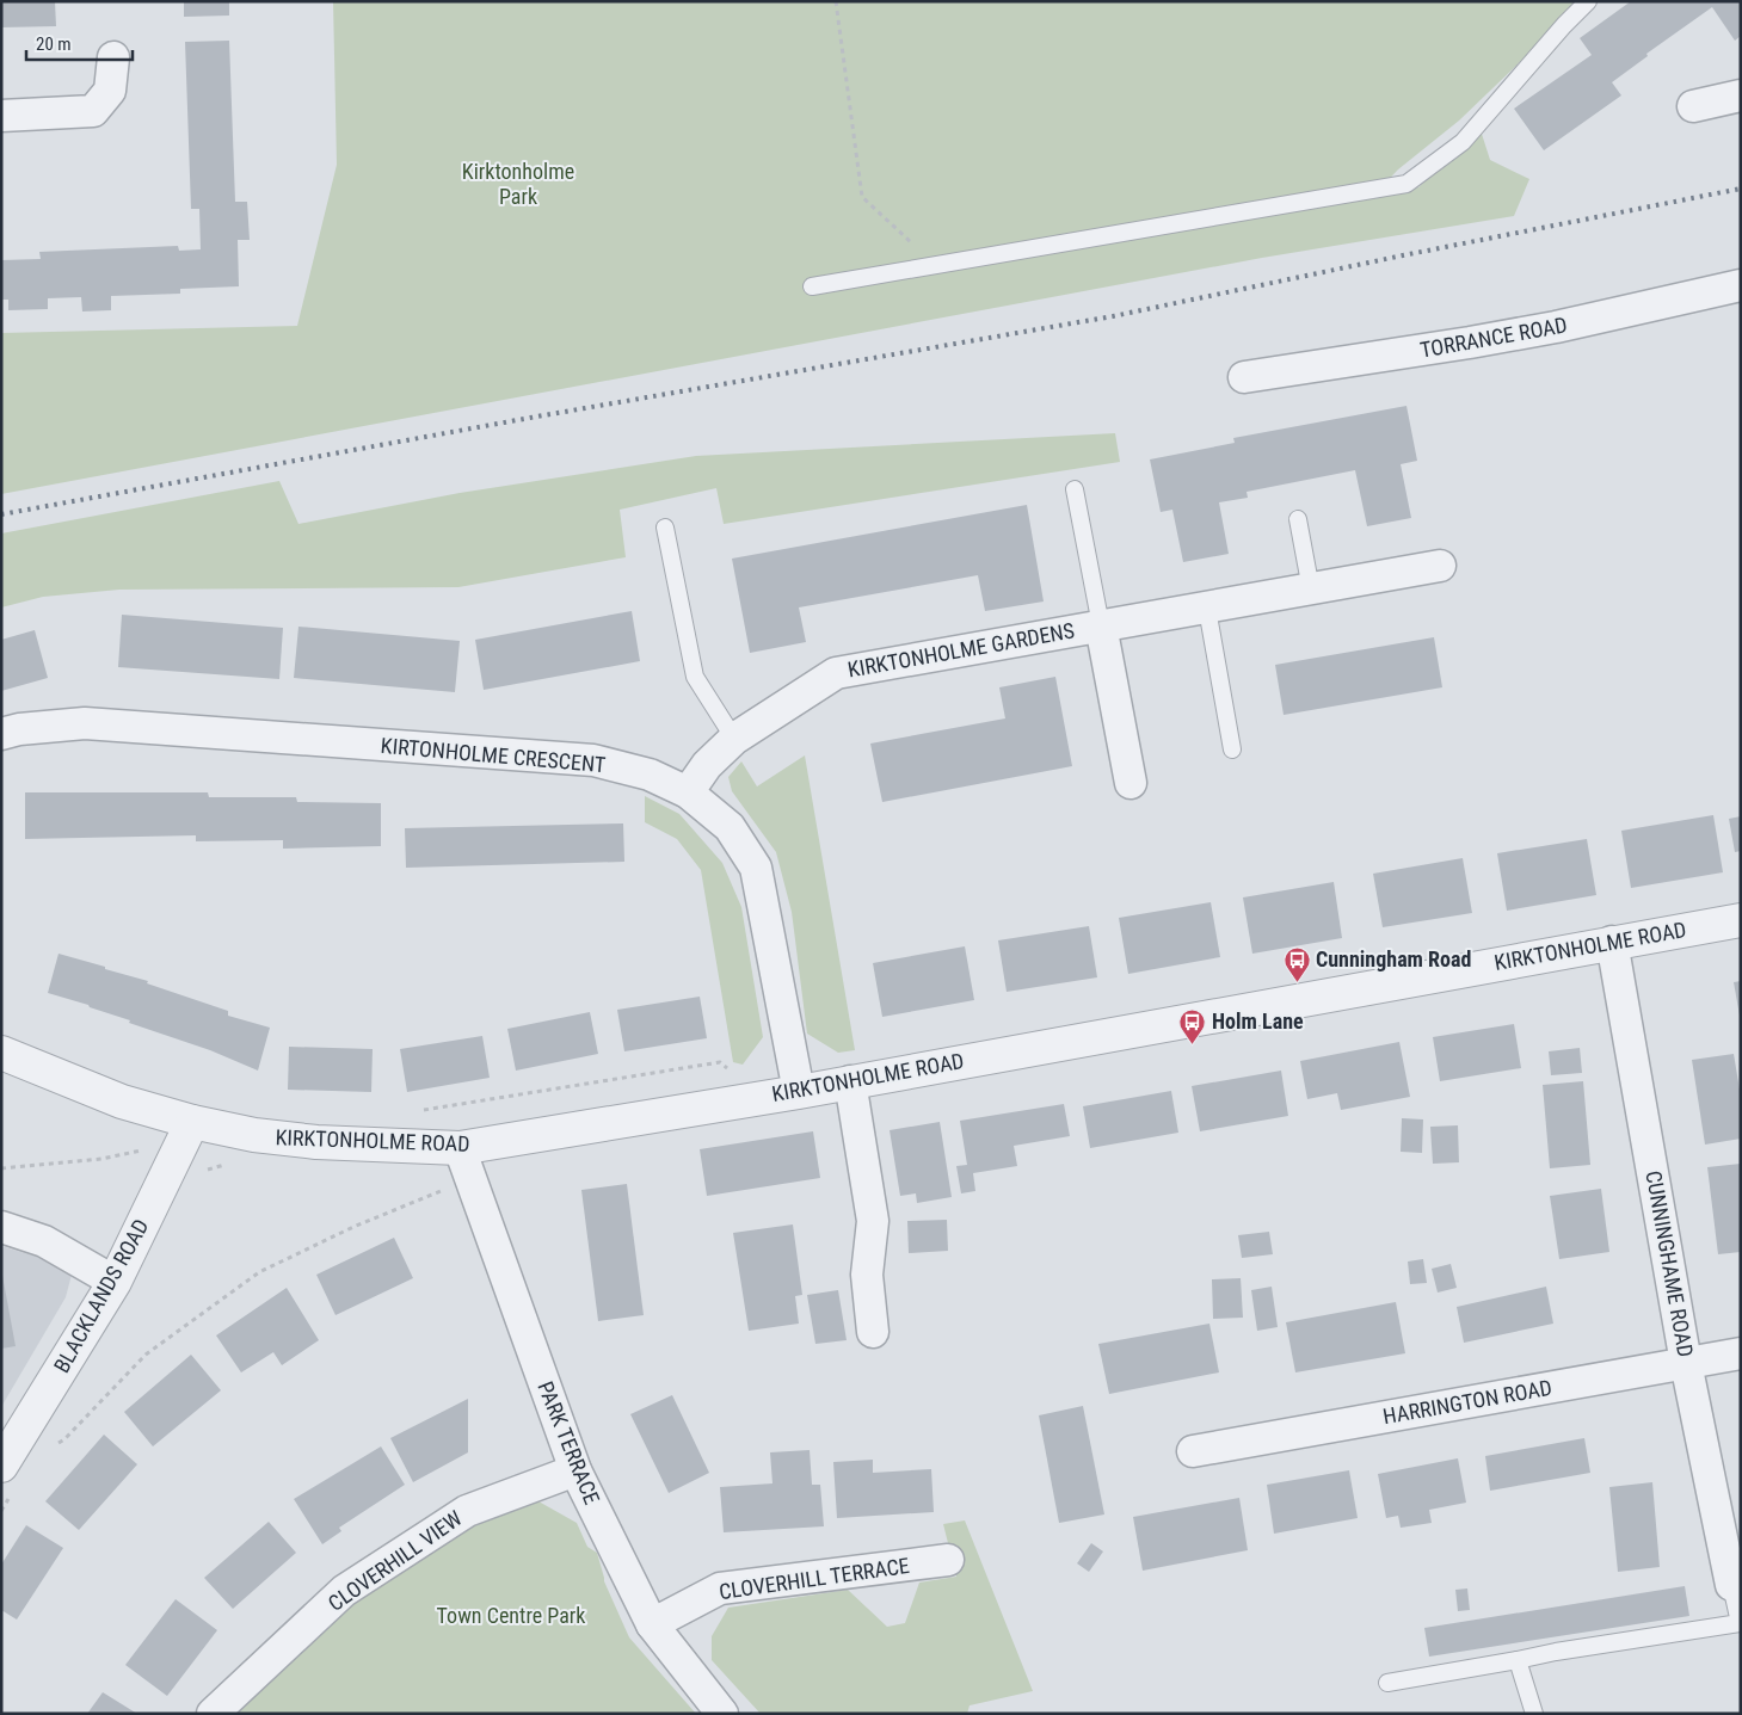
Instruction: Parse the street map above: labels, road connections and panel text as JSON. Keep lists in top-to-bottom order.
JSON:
{
  "streets": {
    "street": [
      "TORRANCE ROAD",
      "KIRKTONHOLME GARDENS",
      "KIRTONHOLME CRESCENT",
      "KIRKTONHOLME ROAD",
      "CUNNINGHAME ROAD",
      "BLACKLANDS ROAD",
      "HARRINGTON ROAD",
      "PARK TERRACE",
      "CLOVERHILL VIEW",
      "CLOVERHILL TERRACE"
    ]
  },
  "crossings": [
    ["KIRKTONHOLME GARDENS", "KIRTONHOLME CRESCENT"],
    ["KIRTONHOLME CRESCENT", "KIRKTONHOLME ROAD"],
    ["KIRKTONHOLME ROAD", "CUNNINGHAME ROAD"],
    ["KIRKTONHOLME ROAD", "BLACKLANDS ROAD"],
    ["KIRKTONHOLME ROAD", "PARK TERRACE"],
    ["CUNNINGHAME ROAD", "HARRINGTON ROAD"],
    ["PARK TERRACE", "CLOVERHILL VIEW"],
    ["PARK TERRACE", "CLOVERHILL TERRACE"]
  ],
  "parks": ["Kirktonholme Park", "Town Centre Park"],
  "places": {
    "bus stop": ["Cunningham Road", "Holm Lane"]
  },
  "scale_bar": "20 m"
}
